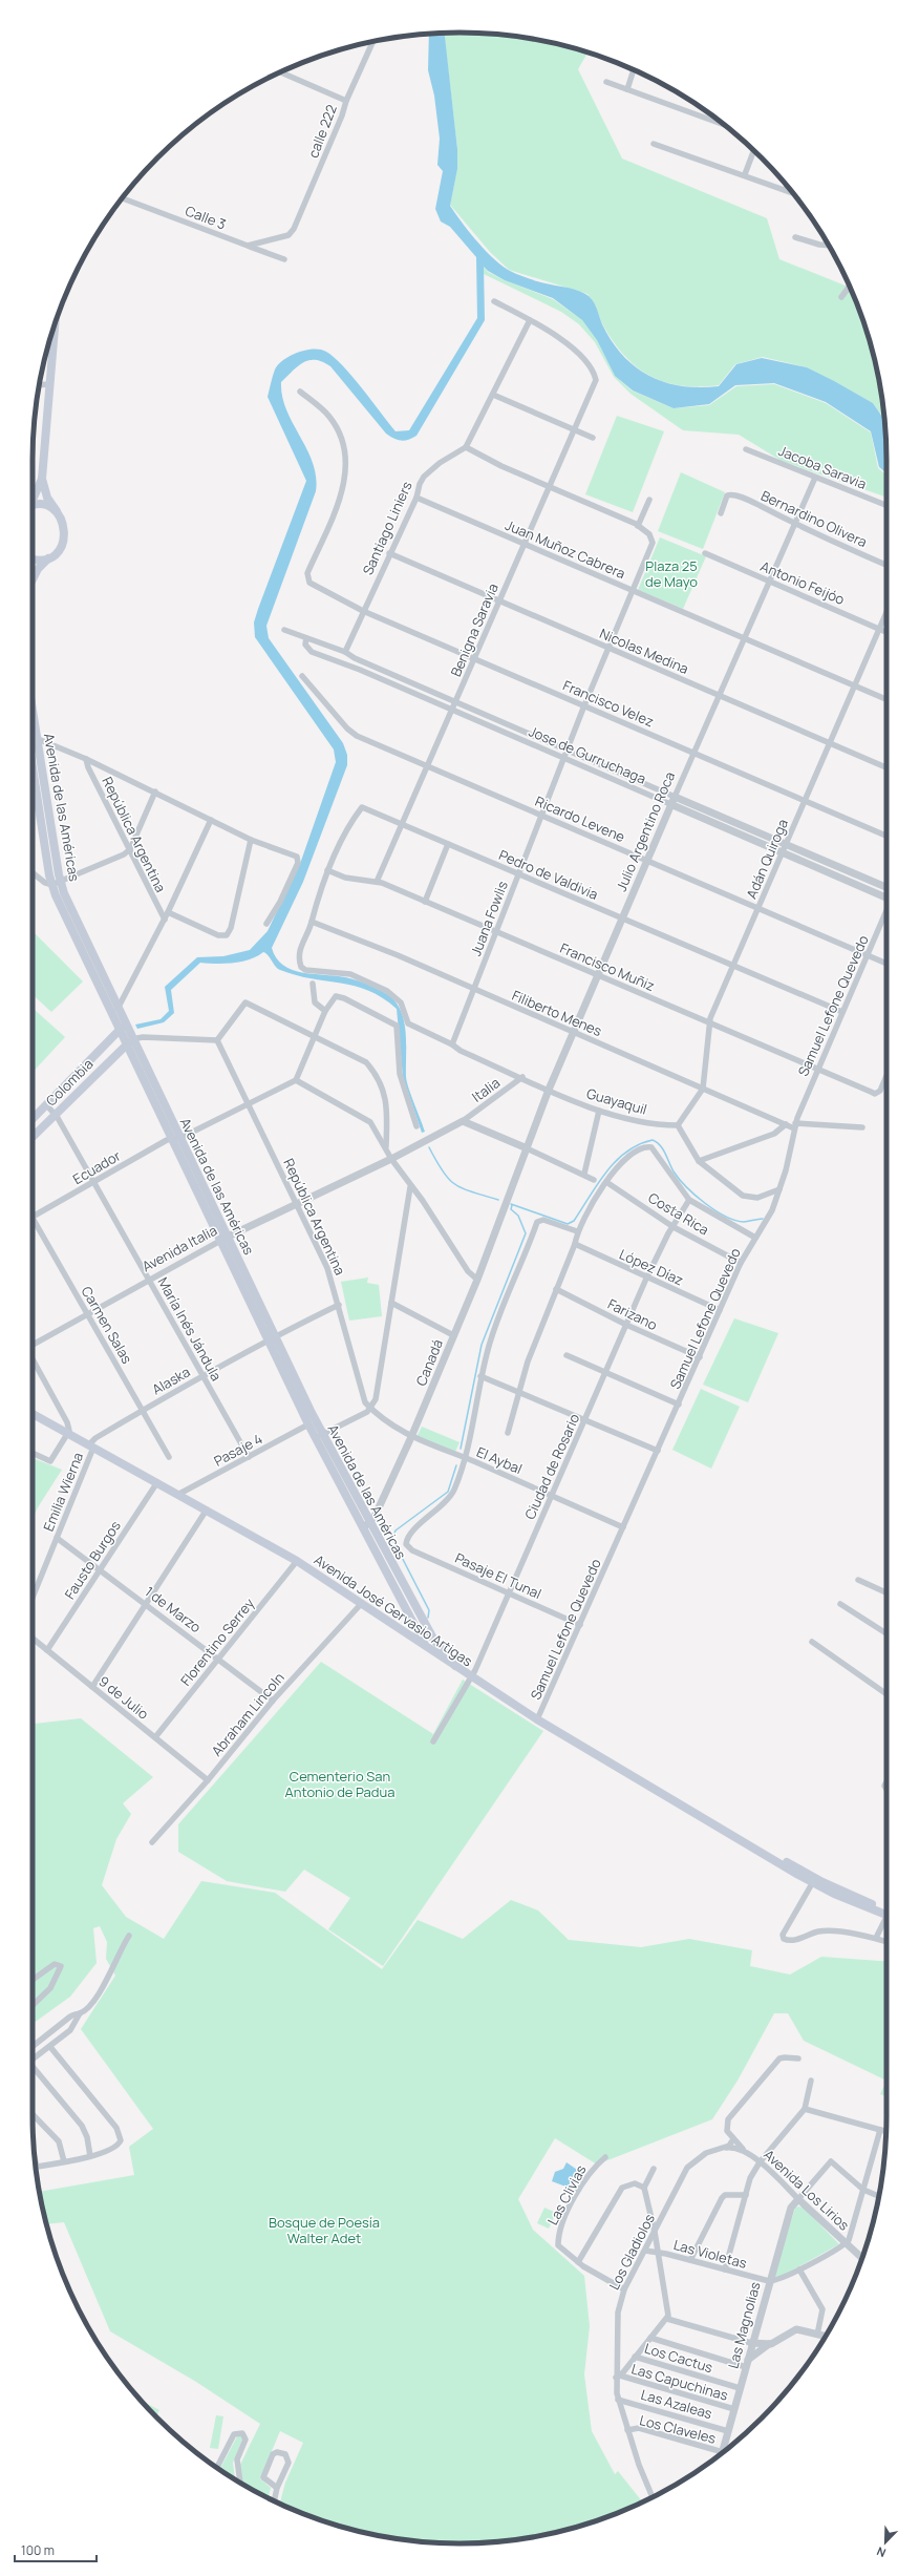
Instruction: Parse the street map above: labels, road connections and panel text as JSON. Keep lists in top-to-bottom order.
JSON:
{
  "streets": {
    "main road": ["Avenida de las Américas", "Colombia", "Avenida José Gervasio Artigas"],
    "street": [
      "calle 222",
      "Calle 3",
      "Jacoba Saravia",
      "Bernardino Olivera",
      "Santiago Liniers",
      "Juan Muñoz Cabrera",
      "Antonio Feijóo",
      "Benigna Saravia",
      "Nicolas Medina",
      "Francisco Velez",
      "Jose de Gurruchaga",
      "Ricardo Levene",
      "Julio Argentino Roca",
      "República Argentina",
      "Adán Quiroga",
      "Pedro de Valdivia",
      "Juana Fowlis",
      "Francisco Muñiz",
      "Samuel Lefone Quevedo",
      "Filiberto Menes",
      "Italia",
      "Guayaquil",
      "Ecuador",
      "Costa Rica",
      "Avenida Italia",
      "López Díaz",
      "Farizano",
      "Carmen Salas",
      "María Inés Jándula",
      "Canadá",
      "Alaska",
      "Pasaje 4",
      "El Aybal",
      "Ciudad de Rosario",
      "Emilia Wierna",
      "Fausto Burgos",
      "Pasaje El Tunal",
      "1 de Marzo",
      "Florentino Serrey",
      "9 de Julio",
      "Abraham Lincoln",
      "Avenida Los Lirios",
      "Las Clivias",
      "Los Gladiolos",
      "Las Violetas",
      "Las Magnolias",
      "Los Cactus",
      "Las Capuchinas",
      "Las Azaleas",
      "Los Claveles"
    ]
  },
  "crossings": [
    ["calle 222", "Calle 3"],
    ["Jacoba Saravia", "Julio Argentino Roca"],
    ["Bernardino Olivera", "Julio Argentino Roca"],
    ["Santiago Liniers", "Juan Muñoz Cabrera"],
    ["Santiago Liniers", "Nicolas Medina"],
    ["Santiago Liniers", "Francisco Velez"],
    ["Santiago Liniers", "Jose de Gurruchaga"],
    ["Juan Muñoz Cabrera", "Benigna Saravia"],
    ["Juan Muñoz Cabrera", "Julio Argentino Roca"],
    ["Juan Muñoz Cabrera", "Adán Quiroga"],
    ["Juan Muñoz Cabrera", "Juana Fowlis"],
    ["Antonio Feijóo", "Julio Argentino Roca"],
    ["Antonio Feijóo", "Adán Quiroga"],
    ["Benigna Saravia", "Nicolas Medina"],
    ["Benigna Saravia", "Francisco Velez"],
    ["Benigna Saravia", "Jose de Gurruchaga"],
    ["Benigna Saravia", "Ricardo Levene"],
    ["Benigna Saravia", "Pedro de Valdivia"],
    ["Benigna Saravia", "Francisco Muñiz"],
    ["Nicolas Medina", "Julio Argentino Roca"],
    ["Nicolas Medina", "Adán Quiroga"],
    ["Nicolas Medina", "Juana Fowlis"],
    ["Francisco Velez", "Julio Argentino Roca"],
    ["Francisco Velez", "Adán Quiroga"],
    ["Francisco Velez", "Juana Fowlis"],
    ["Jose de Gurruchaga", "Julio Argentino Roca"],
    ["Jose de Gurruchaga", "Adán Quiroga"],
    ["Jose de Gurruchaga", "Juana Fowlis"],
    ["Avenida de las Américas", "Colombia"],
    ["Avenida de las Américas", "Ecuador"],
    ["Avenida de las Américas", "Avenida Italia"],
    ["Avenida de las Américas", "Canadá"],
    ["Avenida de las Américas", "Alaska"],
    ["Avenida de las Américas", "Pasaje 4"],
    ["Avenida de las Américas", "Avenida José Gervasio Artigas"],
    ["Ricardo Levene", "Julio Argentino Roca"],
    ["Ricardo Levene", "Adán Quiroga"],
    ["Ricardo Levene", "Juana Fowlis"],
    ["Ricardo Levene", "Samuel Lefone Quevedo"],
    ["Julio Argentino Roca", "Pedro de Valdivia"],
    ["Julio Argentino Roca", "Francisco Muñiz"],
    ["Julio Argentino Roca", "Filiberto Menes"],
    ["Julio Argentino Roca", "Guayaquil"],
    ["Julio Argentino Roca", "Canadá"],
    ["República Argentina", "Ecuador"],
    ["República Argentina", "Avenida Italia"],
    ["República Argentina", "Alaska"],
    ["República Argentina", "El Aybal"],
    ["Adán Quiroga", "Pedro de Valdivia"],
    ["Adán Quiroga", "Francisco Muñiz"],
    ["Adán Quiroga", "Filiberto Menes"],
    ["Adán Quiroga", "Guayaquil"],
    ["Pedro de Valdivia", "Juana Fowlis"],
    ["Pedro de Valdivia", "Francisco Muñiz"],
    ["Pedro de Valdivia", "Samuel Lefone Quevedo"],
    ["Juana Fowlis", "Francisco Muñiz"],
    ["Juana Fowlis", "Filiberto Menes"],
    ["Juana Fowlis", "Guayaquil"],
    ["Francisco Muñiz", "Samuel Lefone Quevedo"],
    ["Samuel Lefone Quevedo", "Filiberto Menes"],
    ["Samuel Lefone Quevedo", "Costa Rica"],
    ["Samuel Lefone Quevedo", "López Díaz"],
    ["Samuel Lefone Quevedo", "Farizano"],
    ["Samuel Lefone Quevedo", "El Aybal"],
    ["Samuel Lefone Quevedo", "Pasaje El Tunal"],
    ["Samuel Lefone Quevedo", "Avenida José Gervasio Artigas"],
    ["Filiberto Menes", "Guayaquil"],
    ["Colombia", "María Inés Jándula"],
    ["Italia", "Guayaquil"],
    ["Italia", "Avenida Italia"],
    ["Ecuador", "Carmen Salas"],
    ["Ecuador", "María Inés Jándula"],
    ["Costa Rica", "Ciudad de Rosario"],
    ["Avenida Italia", "Carmen Salas"],
    ["Avenida Italia", "María Inés Jándula"],
    ["López Díaz", "Ciudad de Rosario"],
    ["Farizano", "Ciudad de Rosario"],
    ["Carmen Salas", "Alaska"],
    ["María Inés Jándula", "Alaska"],
    ["María Inés Jándula", "Pasaje 4"],
    ["Canadá", "El Aybal"],
    ["Alaska", "Emilia Wierna"],
    ["Alaska", "Avenida José Gervasio Artigas"],
    ["Pasaje 4", "Avenida José Gervasio Artigas"],
    ["El Aybal", "Ciudad de Rosario"],
    ["El Aybal", "Pasaje El Tunal"],
    ["Ciudad de Rosario", "Pasaje El Tunal"],
    ["Ciudad de Rosario", "Avenida José Gervasio Artigas"],
    ["Emilia Wierna", "1 de Marzo"],
    ["Emilia Wierna", "Avenida José Gervasio Artigas"],
    ["Fausto Burgos", "1 de Marzo"],
    ["Fausto Burgos", "Avenida José Gervasio Artigas"],
    ["Fausto Burgos", "9 de Julio"],
    ["1 de Marzo", "Florentino Serrey"],
    ["1 de Marzo", "Abraham Lincoln"],
    ["Avenida José Gervasio Artigas", "Florentino Serrey"],
    ["Avenida José Gervasio Artigas", "Abraham Lincoln"],
    ["Florentino Serrey", "9 de Julio"],
    ["9 de Julio", "Abraham Lincoln"],
    ["Avenida Los Lirios", "Los Gladiolos"],
    ["Avenida Los Lirios", "Las Magnolias"],
    ["Las Clivias", "Los Gladiolos"],
    ["Los Gladiolos", "Las Violetas"],
    ["Los Gladiolos", "Las Capuchinas"],
    ["Los Gladiolos", "Las Azaleas"],
    ["Los Gladiolos", "Los Claveles"],
    ["Las Violetas", "Las Magnolias"],
    ["Las Magnolias", "Los Cactus"],
    ["Las Magnolias", "Las Capuchinas"],
    ["Las Magnolias", "Las Azaleas"],
    ["Las Magnolias", "Los Claveles"]
  ],
  "parks": ["Plaza 25 de Mayo", "Cementerio San Antonio de Padua", "Bosque de Poesía Walter Adet"],
  "scale_bar": "100 m",
  "north": "bottom left"
}
